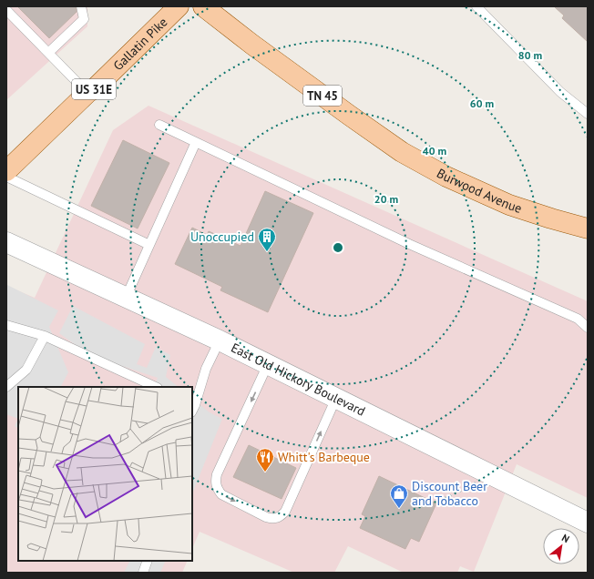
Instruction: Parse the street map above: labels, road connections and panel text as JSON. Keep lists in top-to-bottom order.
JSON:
{
  "streets": {
    "main road": [
      "Gallatin Pike",
      "US 31E",
      "TN 45",
      "Burwood Avenue"
    ],
    "street": ["East Old Hickory Boulevard"]
  },
  "places": {
    "building": ["Unoccupied"],
    "restaurant": ["Whitt's Barbeque"],
    "shop": ["Discount Beer and Tobacco"]
  },
  "north": "top right",
  "rings": [
    "80 m",
    "60 m",
    "40 m",
    "20 m"
  ]
}
